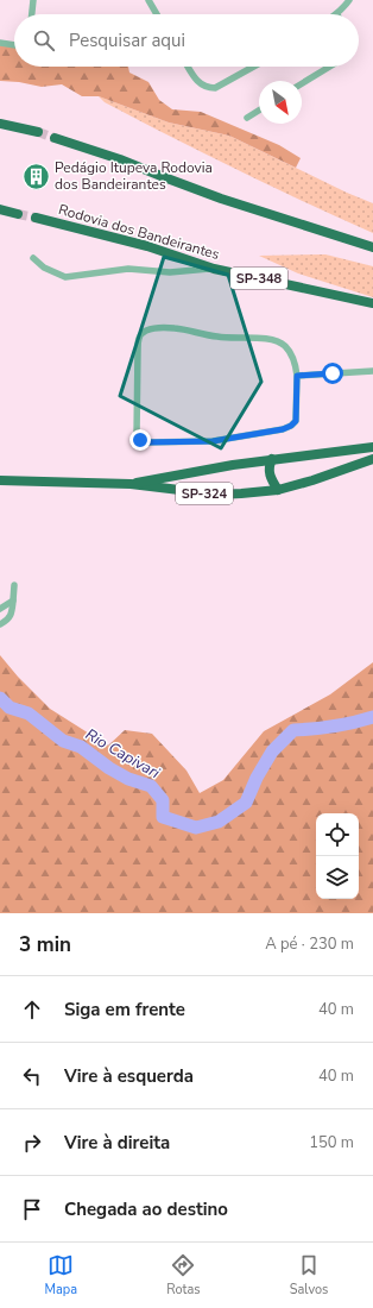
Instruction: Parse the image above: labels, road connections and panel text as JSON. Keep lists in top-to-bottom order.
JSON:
{
  "streets": {
    "highway": ["Rodovia dos Bandeirantes", "SP-348", "SP-324"]
  },
  "water": ["Rio Capivari"],
  "places": {
    "building": ["Pedágio Itupeva Rodovia dos Bandeirantes"]
  },
  "north": "bottom right",
  "page": {
    "search": "Pesquisar aqui",
    "heading": ["3 min", "A pé · 230 m"],
    "list": [
      ["Siga em frente", "40 m"],
      ["Vire à esquerda", "40 m"],
      ["Vire à direita", "150 m"],
      "Chegada ao destino"
    ],
    "nav": ["Mapa", "Rotas", "Salvos"]
  }
}
